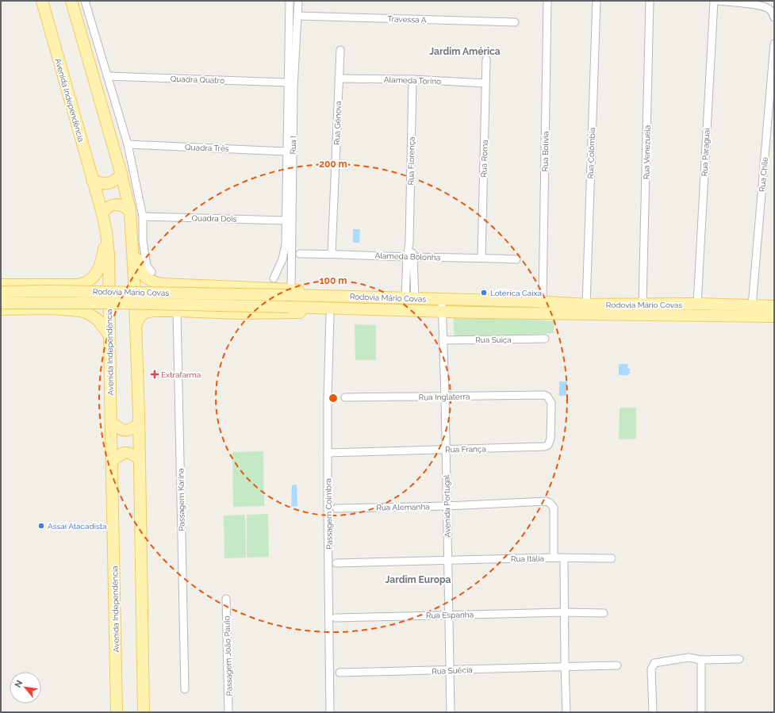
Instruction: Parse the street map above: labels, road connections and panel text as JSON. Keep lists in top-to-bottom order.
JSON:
{
  "streets": {
    "main road": ["Avenida Independência", "Rodovia Mário Covas"],
    "street": [
      "Travessa A",
      "Quadra Quatro",
      "Alameda Torino",
      "Rua Gênova",
      "Rua I",
      "Quadra Três",
      "Rua Bolívia",
      "Rua Venezuela",
      "Rua Paraguai",
      "Rua Colômbia",
      "Rua Roma",
      "Rua Florença",
      "Rua Chile",
      "Quadra Dois",
      "Alameda Bolonha",
      "Rua Suiça",
      "Rua Inglaterra",
      "Rua França",
      "Passagem Karina",
      "Avenida Portugal",
      "Rua Alemanha",
      "Passagem Coimbra",
      "Rua Itália",
      "Rua Espanha",
      "Passagem João Paulo",
      "Rua Suécia"
    ]
  },
  "crossings": [
    ["Travessa A", "Rua I"],
    ["Alameda Torino", "Rua Gênova"],
    ["Alameda Torino", "Rua Roma"],
    ["Alameda Torino", "Rua Florença"],
    ["Rua Gênova", "Alameda Bolonha"],
    ["Rua I", "Rodovia Mário Covas"],
    ["Rua Bolívia", "Rodovia Mário Covas"],
    ["Rua Venezuela", "Rodovia Mário Covas"],
    ["Rua Paraguai", "Rodovia Mário Covas"],
    ["Rua Colômbia", "Rodovia Mário Covas"],
    ["Rua Roma", "Alameda Bolonha"],
    ["Rua Florença", "Alameda Bolonha"],
    ["Rua Florença", "Rodovia Mário Covas"],
    ["Rua Chile", "Rodovia Mário Covas"],
    ["Rodovia Mário Covas", "Avenida Portugal"],
    ["Rodovia Mário Covas", "Passagem Coimbra"],
    ["Rua Suiça", "Avenida Portugal"],
    ["Rua Inglaterra", "Rua França"],
    ["Rua Inglaterra", "Avenida Portugal"],
    ["Rua França", "Avenida Portugal"],
    ["Rua França", "Passagem Coimbra"],
    ["Avenida Portugal", "Rua Alemanha"],
    ["Avenida Portugal", "Rua Itália"],
    ["Avenida Portugal", "Rua Espanha"],
    ["Avenida Portugal", "Rua Suécia"],
    ["Rua Alemanha", "Rua Itália"]
  ],
  "districts": ["Jardim América", "Jardim Europa"],
  "places": {
    "other": ["Lotérica Caixa", "Assaí Atacadista"],
    "health": ["Extrafarma"]
  },
  "north": "top left",
  "rings": ["200 m", "100 m"]
}
